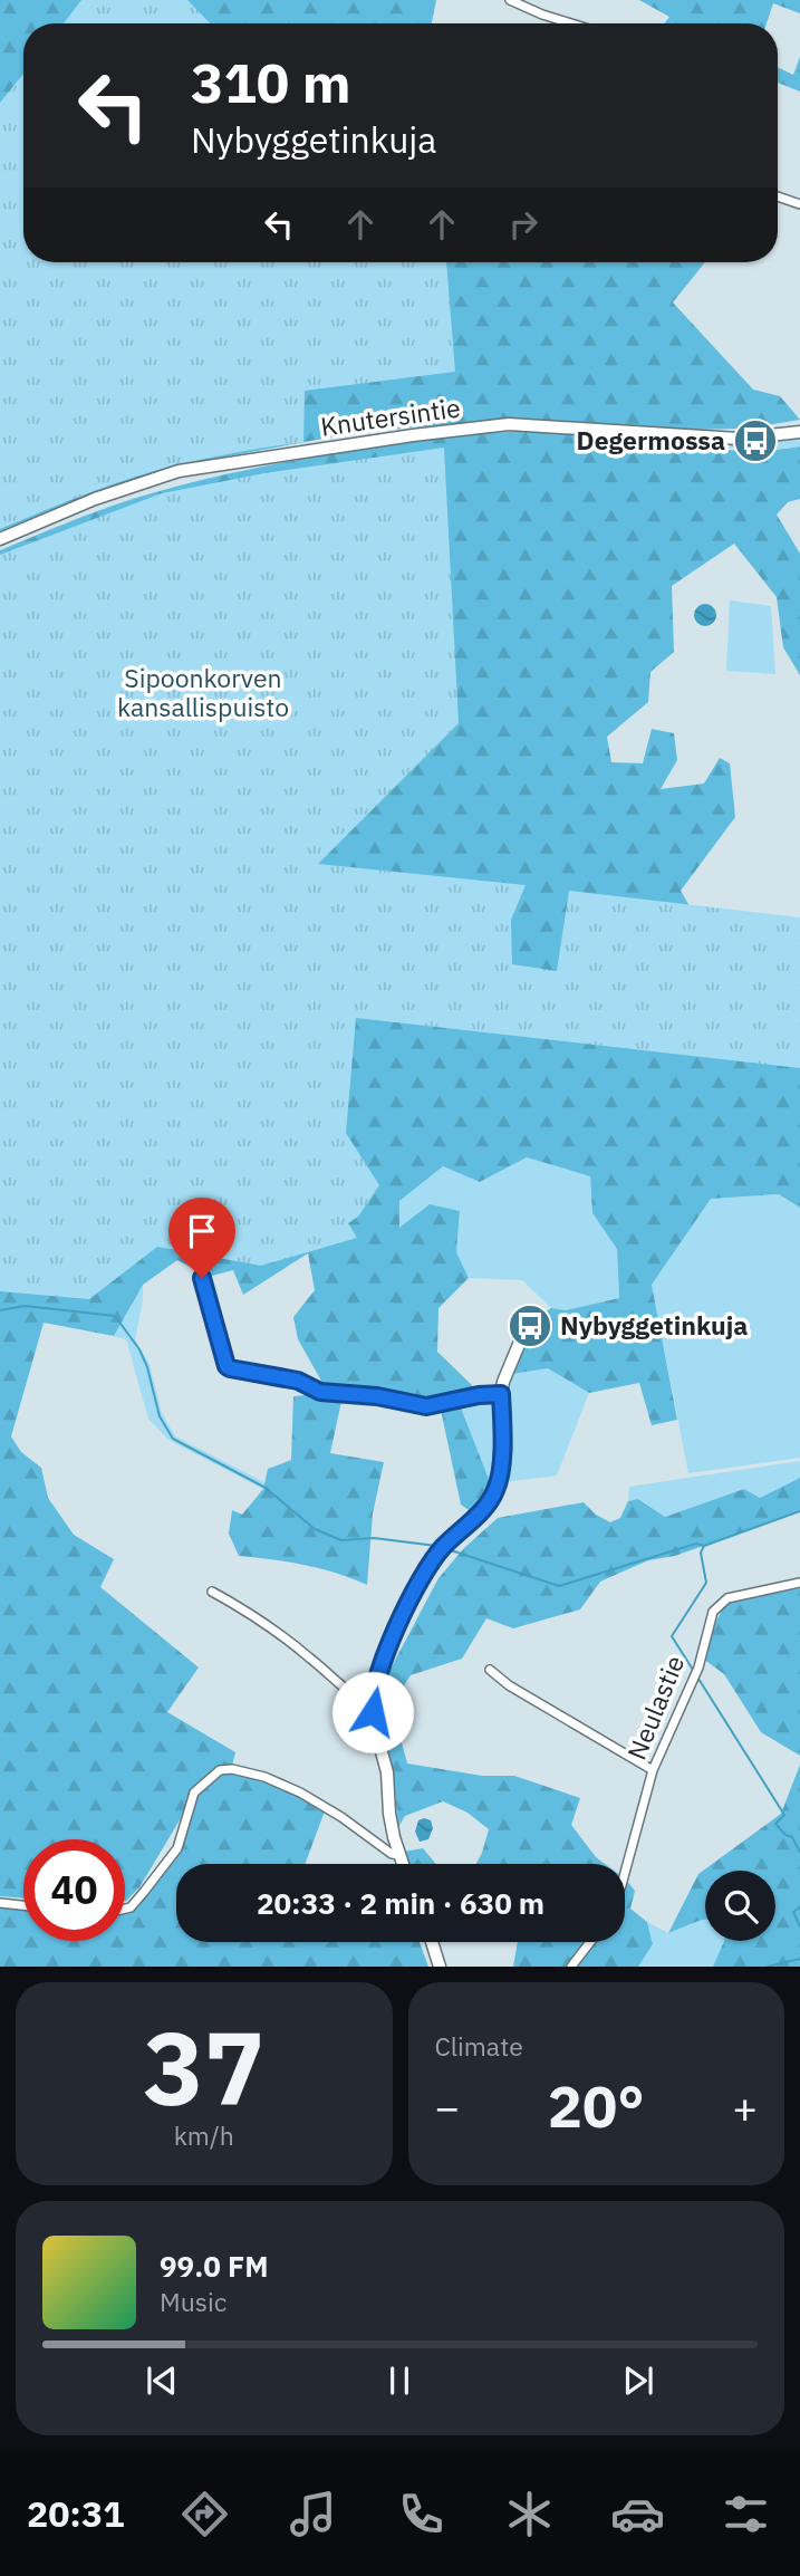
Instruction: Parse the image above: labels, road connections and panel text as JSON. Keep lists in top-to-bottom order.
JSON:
{
  "streets": {
    "street": ["Knutersintie", "Neulastie"]
  },
  "parks": ["Sipoonkorven kansallispuisto"],
  "places": {
    "bus stop": ["Degermossa", "Nybyggetinkuja"]
  },
  "page": {
    "turn": ["310 m", "Nybyggetinkuja"],
    "limit": "40",
    "trip": "20:33 · 2 min · 630 m",
    "tile": [
      ["37", "km/h"],
      "Climate"
    ],
    "heat": ["−", "20°", "+"],
    "song": ["99.0 FM", "Music"],
    "tabs": "20:31"
  }
}
